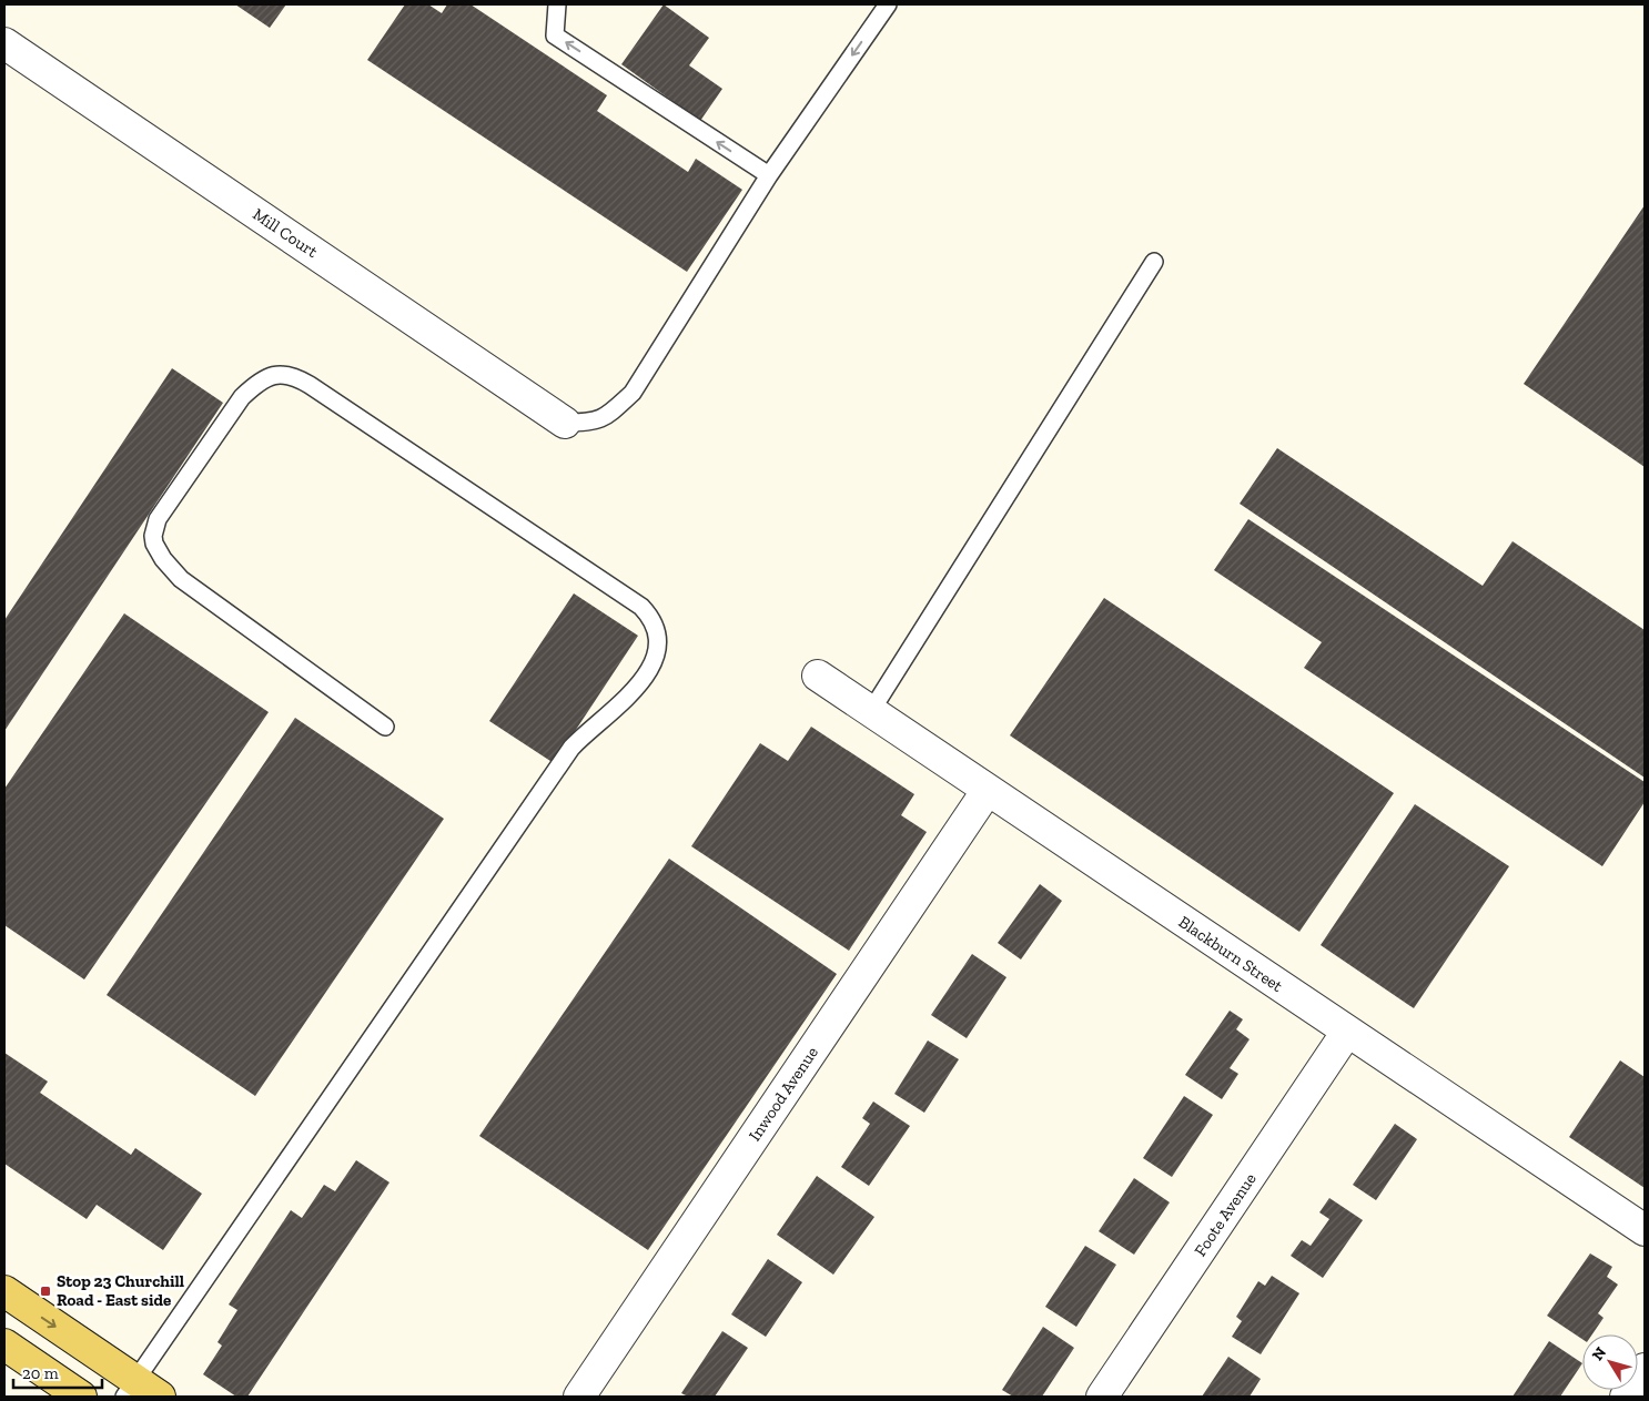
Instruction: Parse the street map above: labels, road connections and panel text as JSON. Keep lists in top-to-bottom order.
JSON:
{
  "streets": {
    "street": [
      "Mill Court",
      "Blackburn Street",
      "Inwood Avenue",
      "Foote Avenue"
    ]
  },
  "crossings": [
    ["Blackburn Street", "Inwood Avenue"],
    ["Blackburn Street", "Foote Avenue"]
  ],
  "places": {
    "transit": ["Stop 23 Churchill Road - East side"]
  },
  "scale_bar": "20 m",
  "north": "top left"
}
